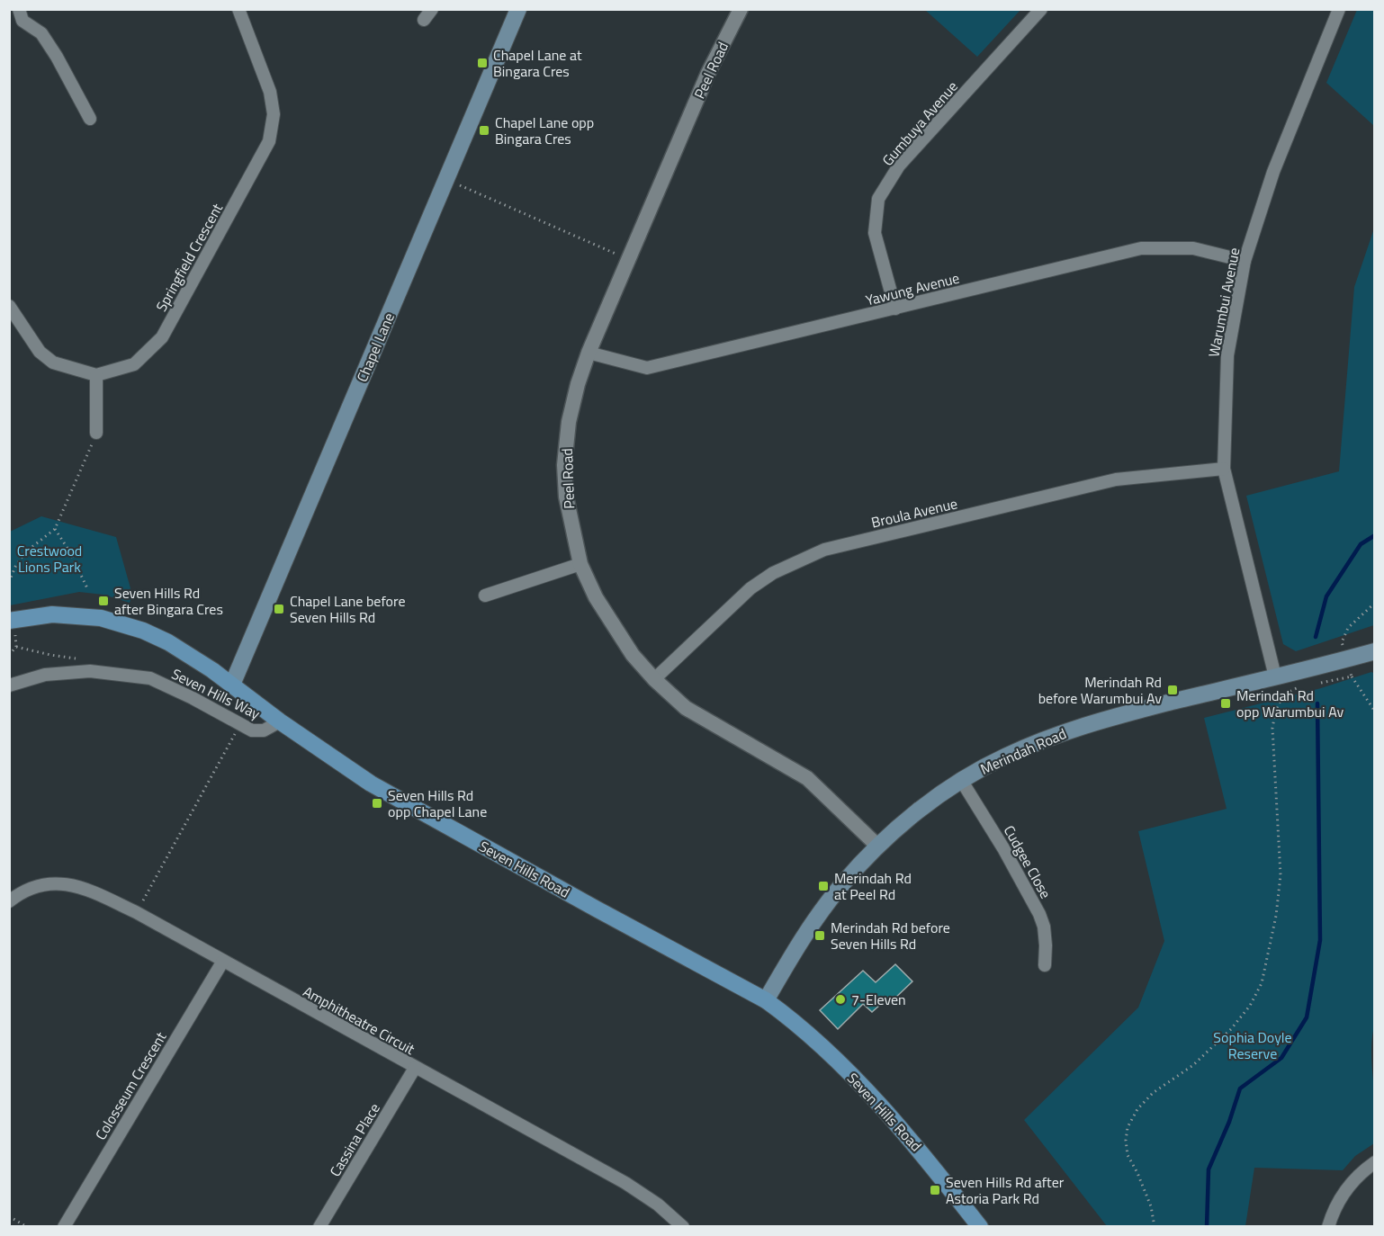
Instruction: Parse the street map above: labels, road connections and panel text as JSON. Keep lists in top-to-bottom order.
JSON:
{
  "streets": {
    "main road": ["Chapel Lane", "Merindah Road", "Seven Hills Road"],
    "street": [
      "Peel Road",
      "Gumbuya Avenue",
      "Springfield Crescent",
      "Yawung Avenue",
      "Warumbui Avenue",
      "Broula Avenue",
      "Seven Hills Way",
      "Cudgee Close",
      "Amphitheatre Circuit",
      "Colosseum Crescent",
      "Cassina Place"
    ]
  },
  "crossings": [
    ["Peel Road", "Yawung Avenue"],
    ["Peel Road", "Broula Avenue"],
    ["Peel Road", "Merindah Road"],
    ["Gumbuya Avenue", "Yawung Avenue"],
    ["Yawung Avenue", "Warumbui Avenue"],
    ["Warumbui Avenue", "Broula Avenue"],
    ["Warumbui Avenue", "Merindah Road"],
    ["Chapel Lane", "Seven Hills Road"],
    ["Seven Hills Way", "Seven Hills Road"],
    ["Merindah Road", "Cudgee Close"],
    ["Merindah Road", "Seven Hills Road"],
    ["Amphitheatre Circuit", "Colosseum Crescent"],
    ["Amphitheatre Circuit", "Cassina Place"]
  ],
  "parks": ["Crestwood Lions Park", "Sophia Doyle Reserve"],
  "places": {
    "transit": [
      "Chapel Lane at Bingara Cres",
      "Chapel Lane opp Bingara Cres",
      "Seven Hills Rd after Bingara Cres",
      "Chapel Lane before Seven Hills Rd",
      "Merindah Rd before Warumbui Av",
      "Merindah Rd opp Warumbui Av",
      "Seven Hills Rd opp Chapel Lane",
      "Merindah Rd at Peel Rd",
      "Merindah Rd before Seven Hills Rd",
      "Seven Hills Rd after Astoria Park Rd"
    ],
    "other": ["7-Eleven"]
  }
}
